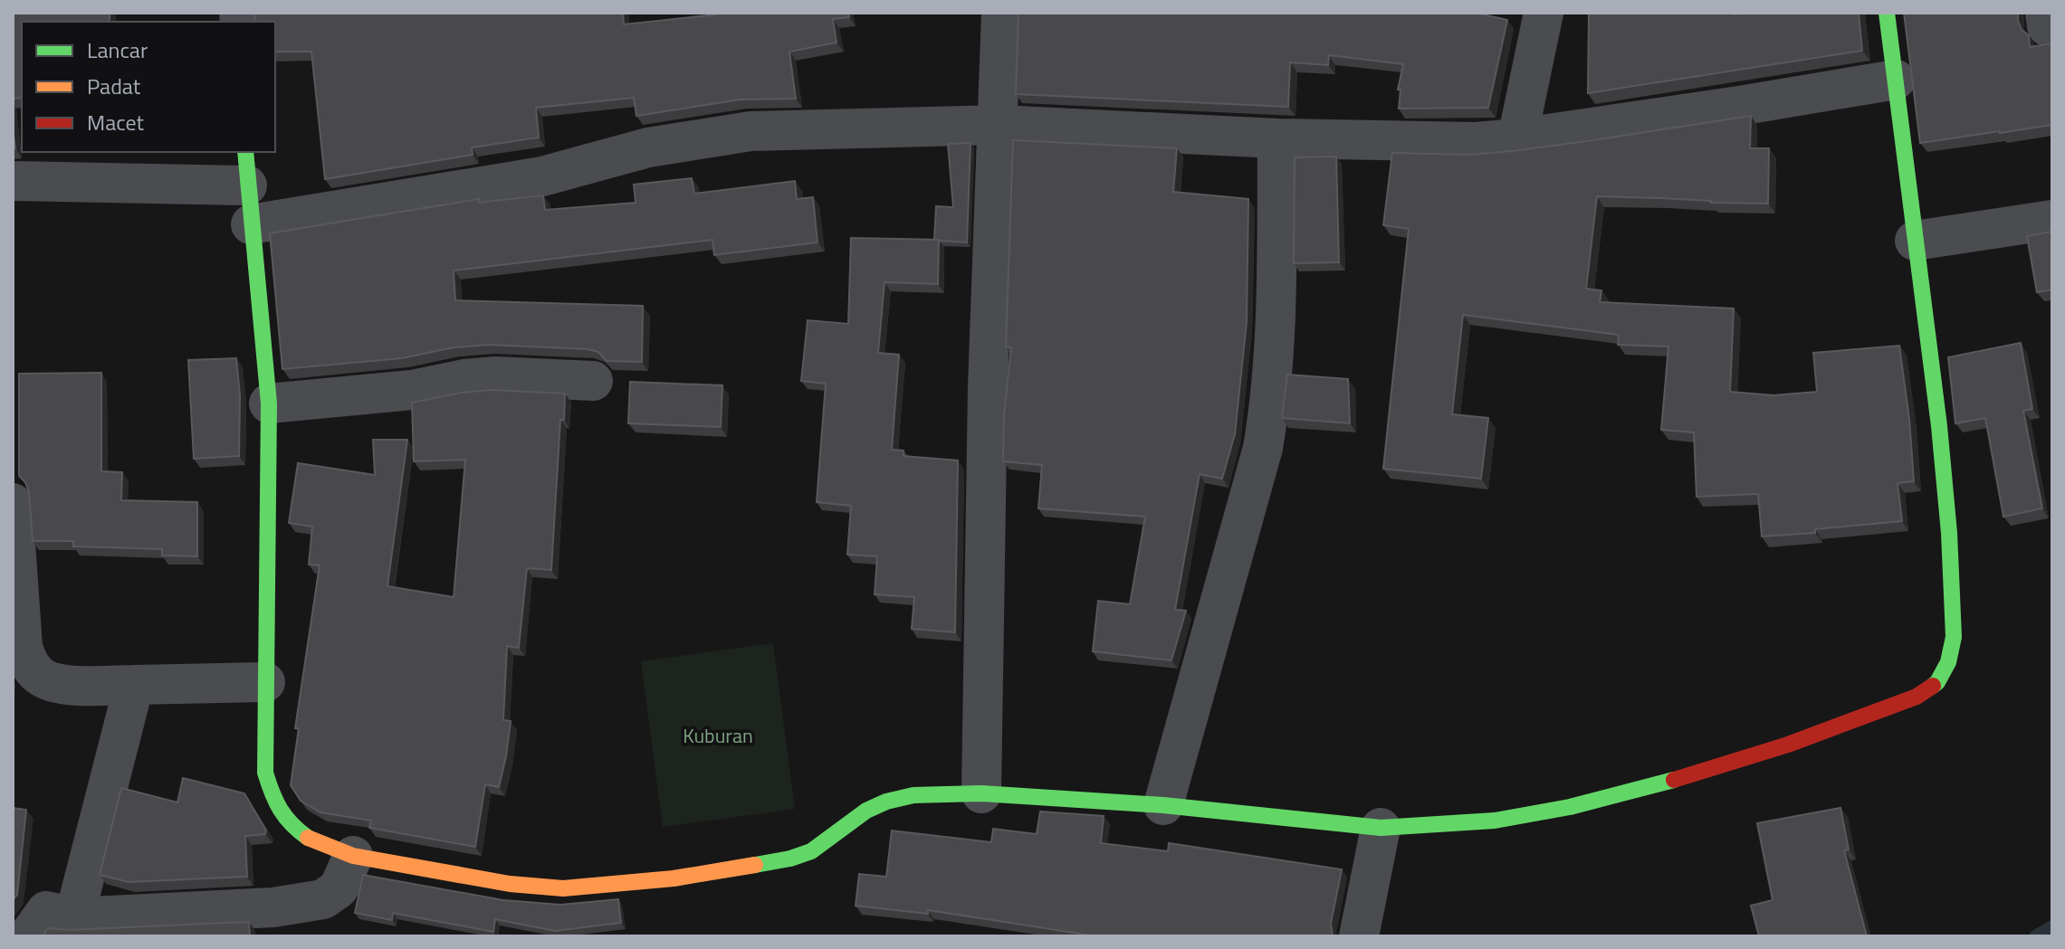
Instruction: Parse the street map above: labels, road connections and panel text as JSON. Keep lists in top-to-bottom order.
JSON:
{
  "parks": ["Kuburan"],
  "legend": ["Lancar", "Padat", "Macet"]
}
